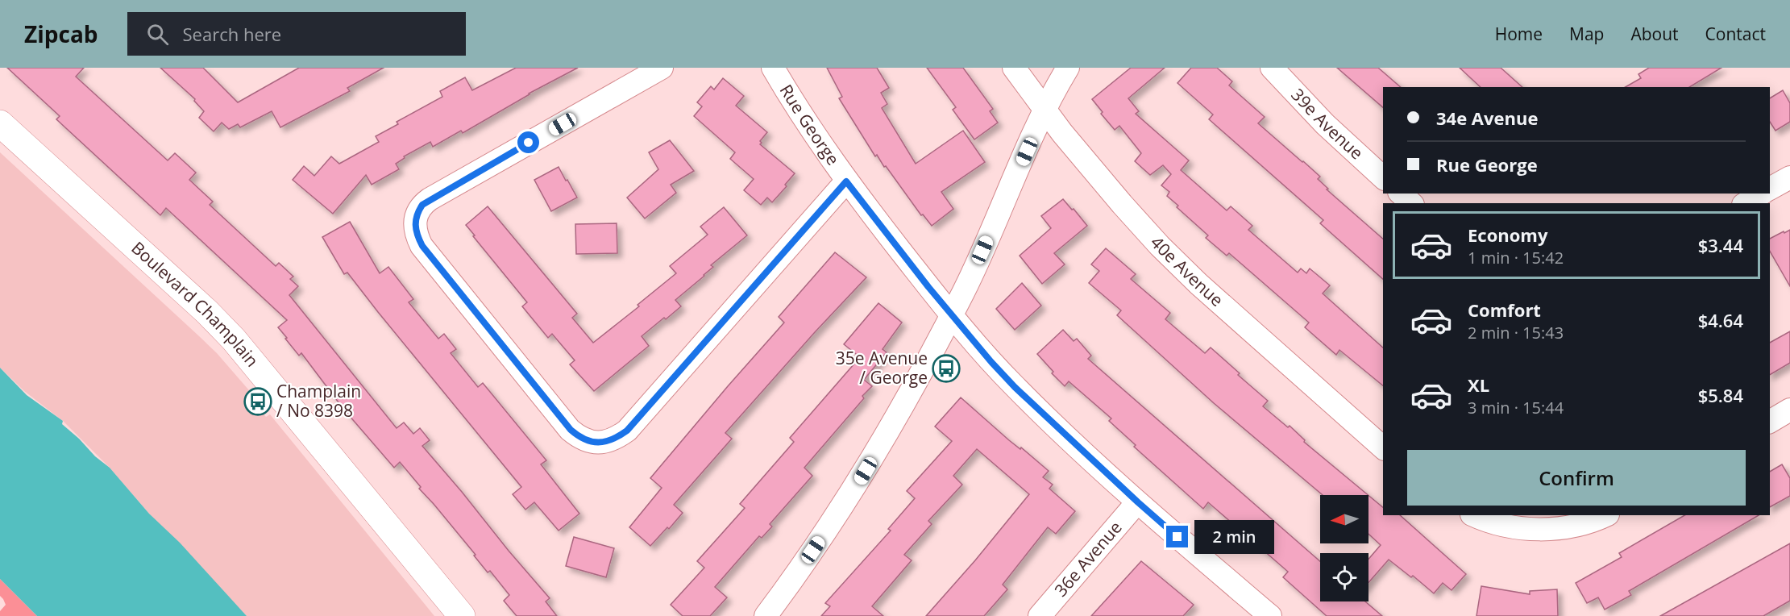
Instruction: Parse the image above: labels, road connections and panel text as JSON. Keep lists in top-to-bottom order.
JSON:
{
  "streets": {
    "main road": ["Boulevard Champlain"],
    "street": [
      "39e Avenue",
      "Rue George",
      "40e Avenue",
      "36e Avenue"
    ]
  },
  "crossings": [
    ["Rue George", "36e Avenue"]
  ],
  "places": {
    "bus stop": ["35e Avenue / George", "Champlain / No 8398"]
  },
  "north": "left",
  "page": {
    "header": "Zipcab",
    "search": "Search here",
    "nav": [
      "Home",
      "Map",
      "About",
      "Contact"
    ],
    "banner": ["34e Avenue", "Rue George"],
    "list": [
      {
        "name": "Economy",
        "note": "1 min · 15:42",
        "value": "$3.44"
      },
      {
        "name": "Comfort",
        "note": "2 min · 15:43",
        "value": "$4.64"
      },
      {
        "name": "XL",
        "note": "3 min · 15:44",
        "value": "$5.84"
      }
    ],
    "buttons": "Confirm",
    "bubble": "2 min"
  }
}
